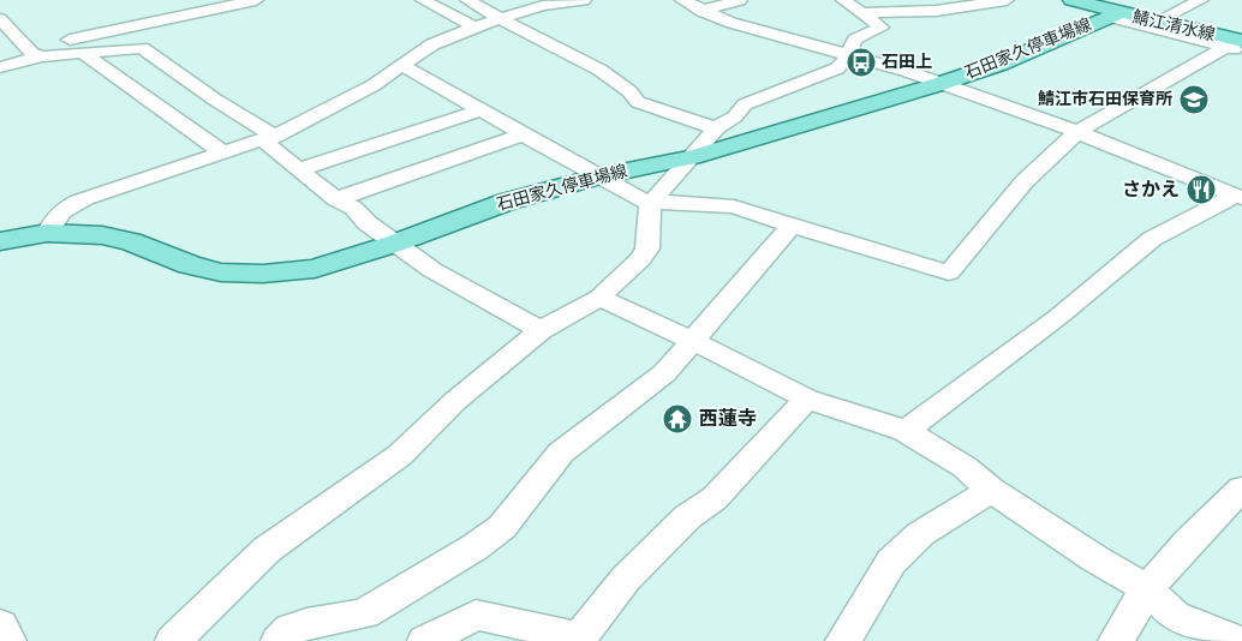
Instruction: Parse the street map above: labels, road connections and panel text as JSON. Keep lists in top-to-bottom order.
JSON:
{
  "streets": {
    "main road": ["鯖江清水線", "石田家久停車場線"]
  },
  "crossings": [
    ["鯖江清水線", "石田家久停車場線"]
  ],
  "places": {
    "bus stop": ["石田上"],
    "school or university": ["鯖江市石田保育所"],
    "restaurant": ["さかえ"],
    "temple": ["西蓮寺"]
  }
}
